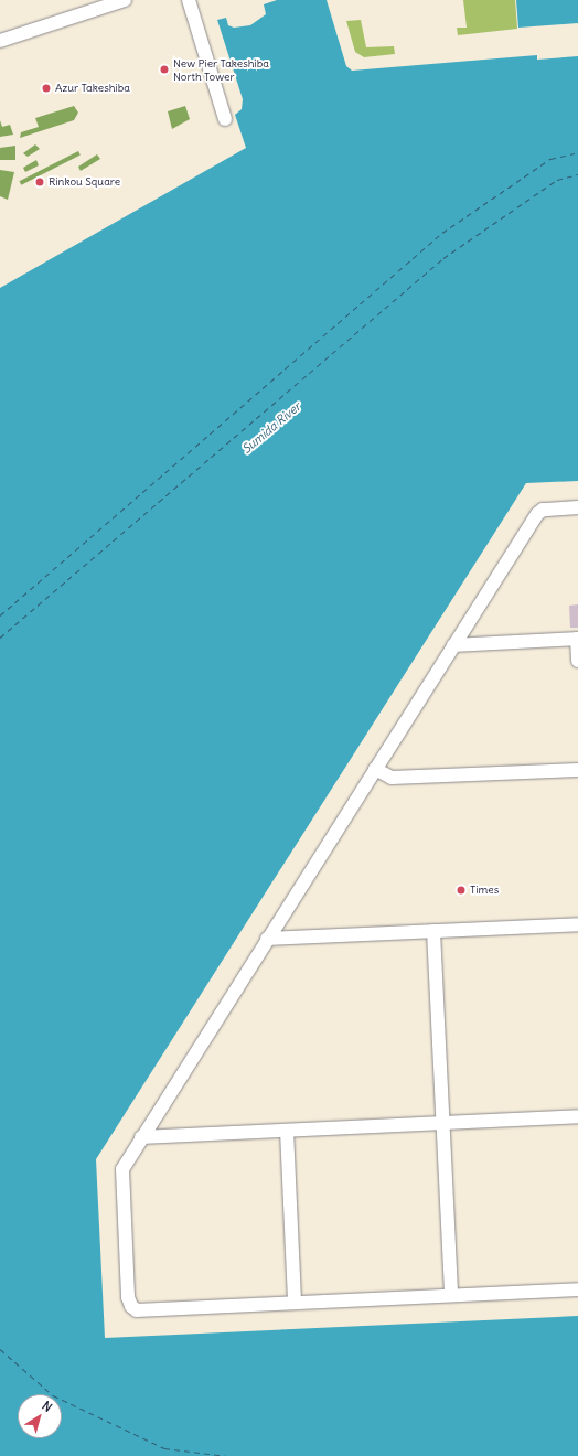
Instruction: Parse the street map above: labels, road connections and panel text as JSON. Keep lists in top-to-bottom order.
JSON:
{
  "water": ["Sumida River"],
  "places": [
    "New Pier Takeshiba North Tower",
    "Azur Takeshiba",
    "Rinkou Square",
    "Times"
  ],
  "north": "top right"
}
